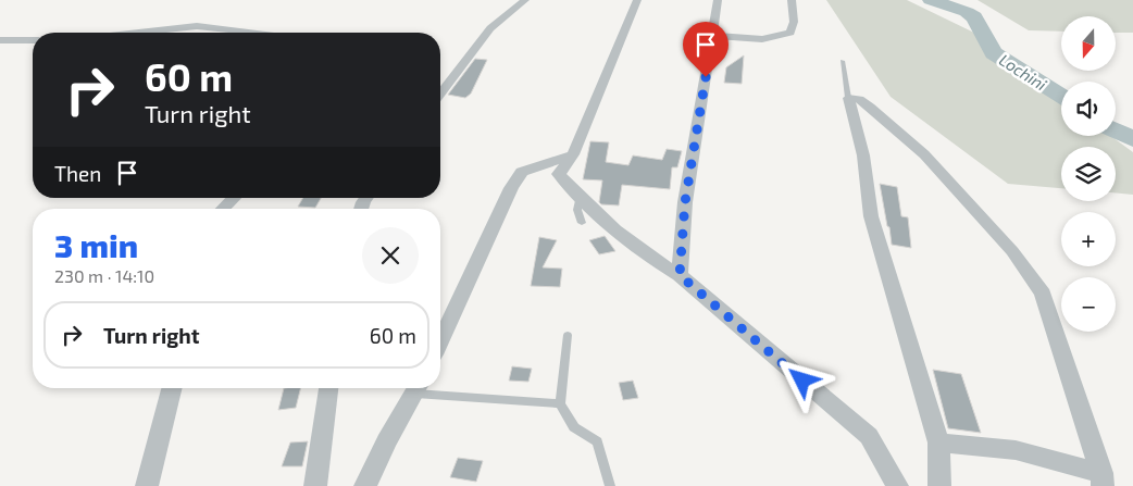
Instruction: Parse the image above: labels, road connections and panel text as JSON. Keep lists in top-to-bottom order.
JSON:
{
  "water": ["Lochini"],
  "north": "bottom",
  "page": {
    "map_buttons": ["+", "−"],
    "turn": ["60 m", "Turn right"],
    "then": "Then",
    "heading": ["3 min", "230 m · 14:10"],
    "list": [
      {
        "name": "Turn right",
        "value": "60 m"
      }
    ]
  }
}
